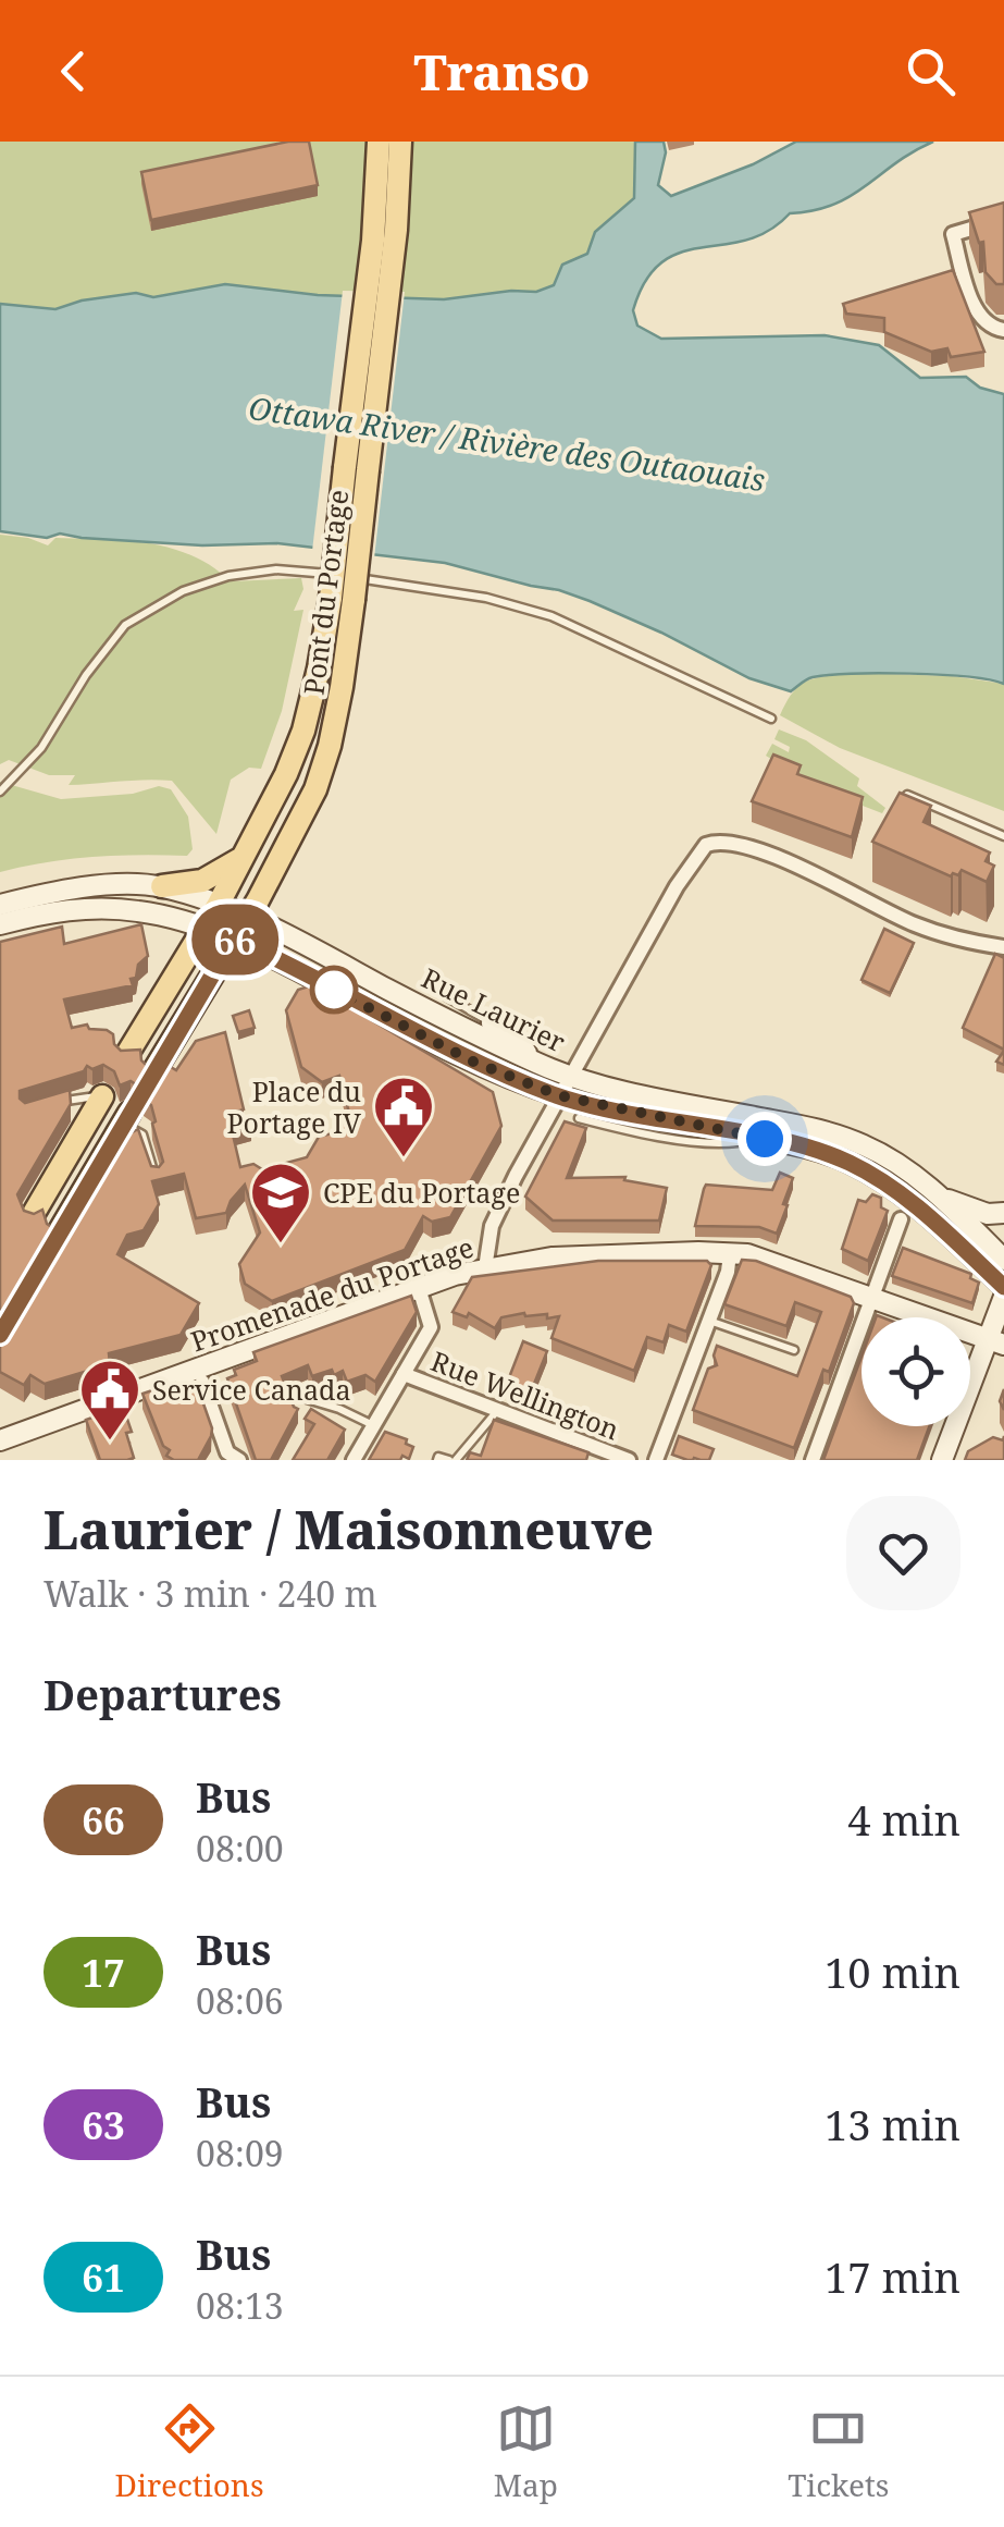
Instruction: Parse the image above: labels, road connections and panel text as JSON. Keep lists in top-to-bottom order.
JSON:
{
  "streets": {
    "main road": ["Pont du Portage", "Rue Laurier", "Promenade du Portage"],
    "street": ["Rue Wellington"]
  },
  "crossings": [
    ["Pont du Portage", "Rue Laurier"]
  ],
  "water": ["Ottawa River / Rivière des Outaouais"],
  "places": {
    "public building": ["Place du Portage IV", "Service Canada"],
    "school or university": ["CPE du Portage"]
  },
  "lines": ["bus line 66"],
  "page": {
    "header": "Transo",
    "on_map": "66",
    "heading": [
      ["Laurier / Maisonneuve", "Walk · 3 min · 240 m"],
      "Departures"
    ],
    "list": [
      {
        "mark": "66",
        "name": "Bus",
        "note": "08:00",
        "value": "4 min"
      },
      {
        "mark": "17",
        "name": "Bus",
        "note": "08:06",
        "value": "10 min"
      },
      {
        "mark": "63",
        "name": "Bus",
        "note": "08:09",
        "value": "13 min"
      },
      {
        "mark": "61",
        "name": "Bus",
        "note": "08:13",
        "value": "17 min"
      }
    ],
    "tabs": ["Directions", "Map", "Tickets"]
  }
}
